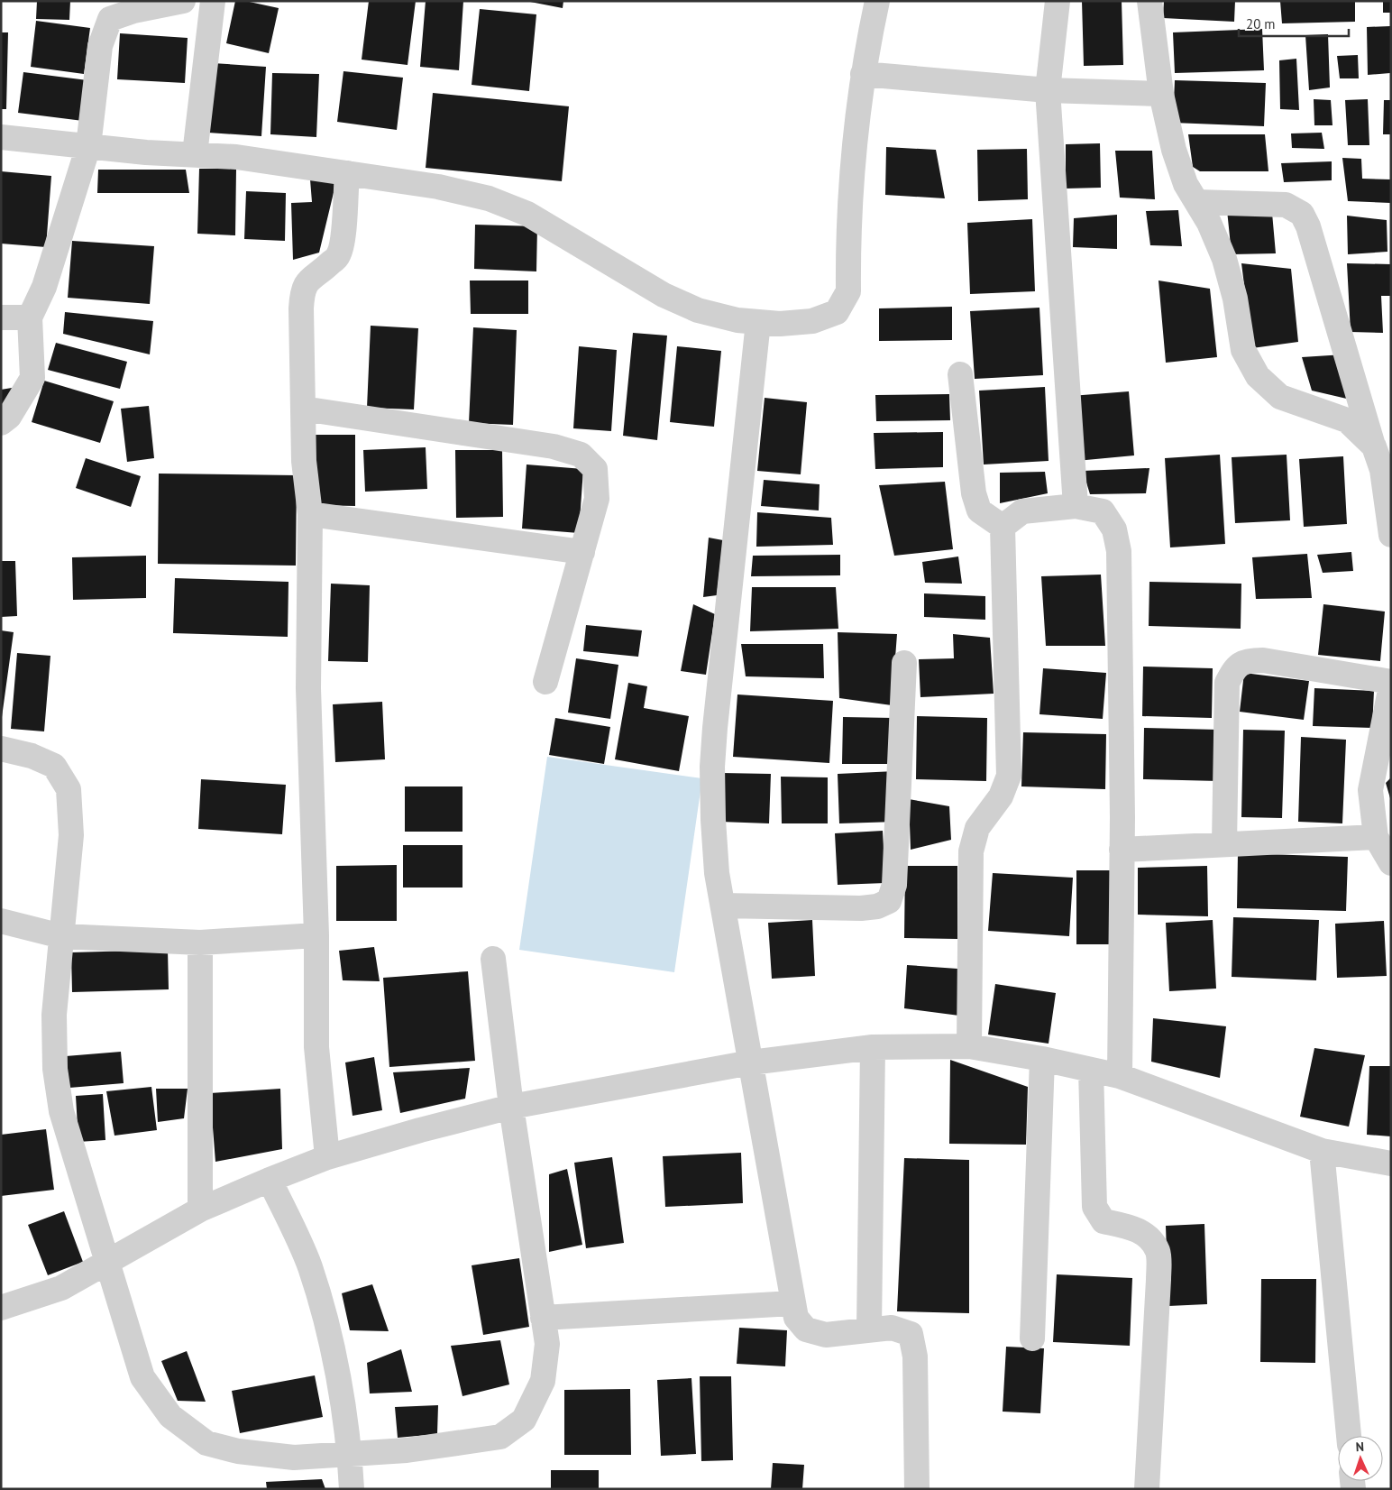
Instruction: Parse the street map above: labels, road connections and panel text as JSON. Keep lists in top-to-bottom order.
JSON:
{
  "scale_bar": "20 m",
  "north": "top"
}
